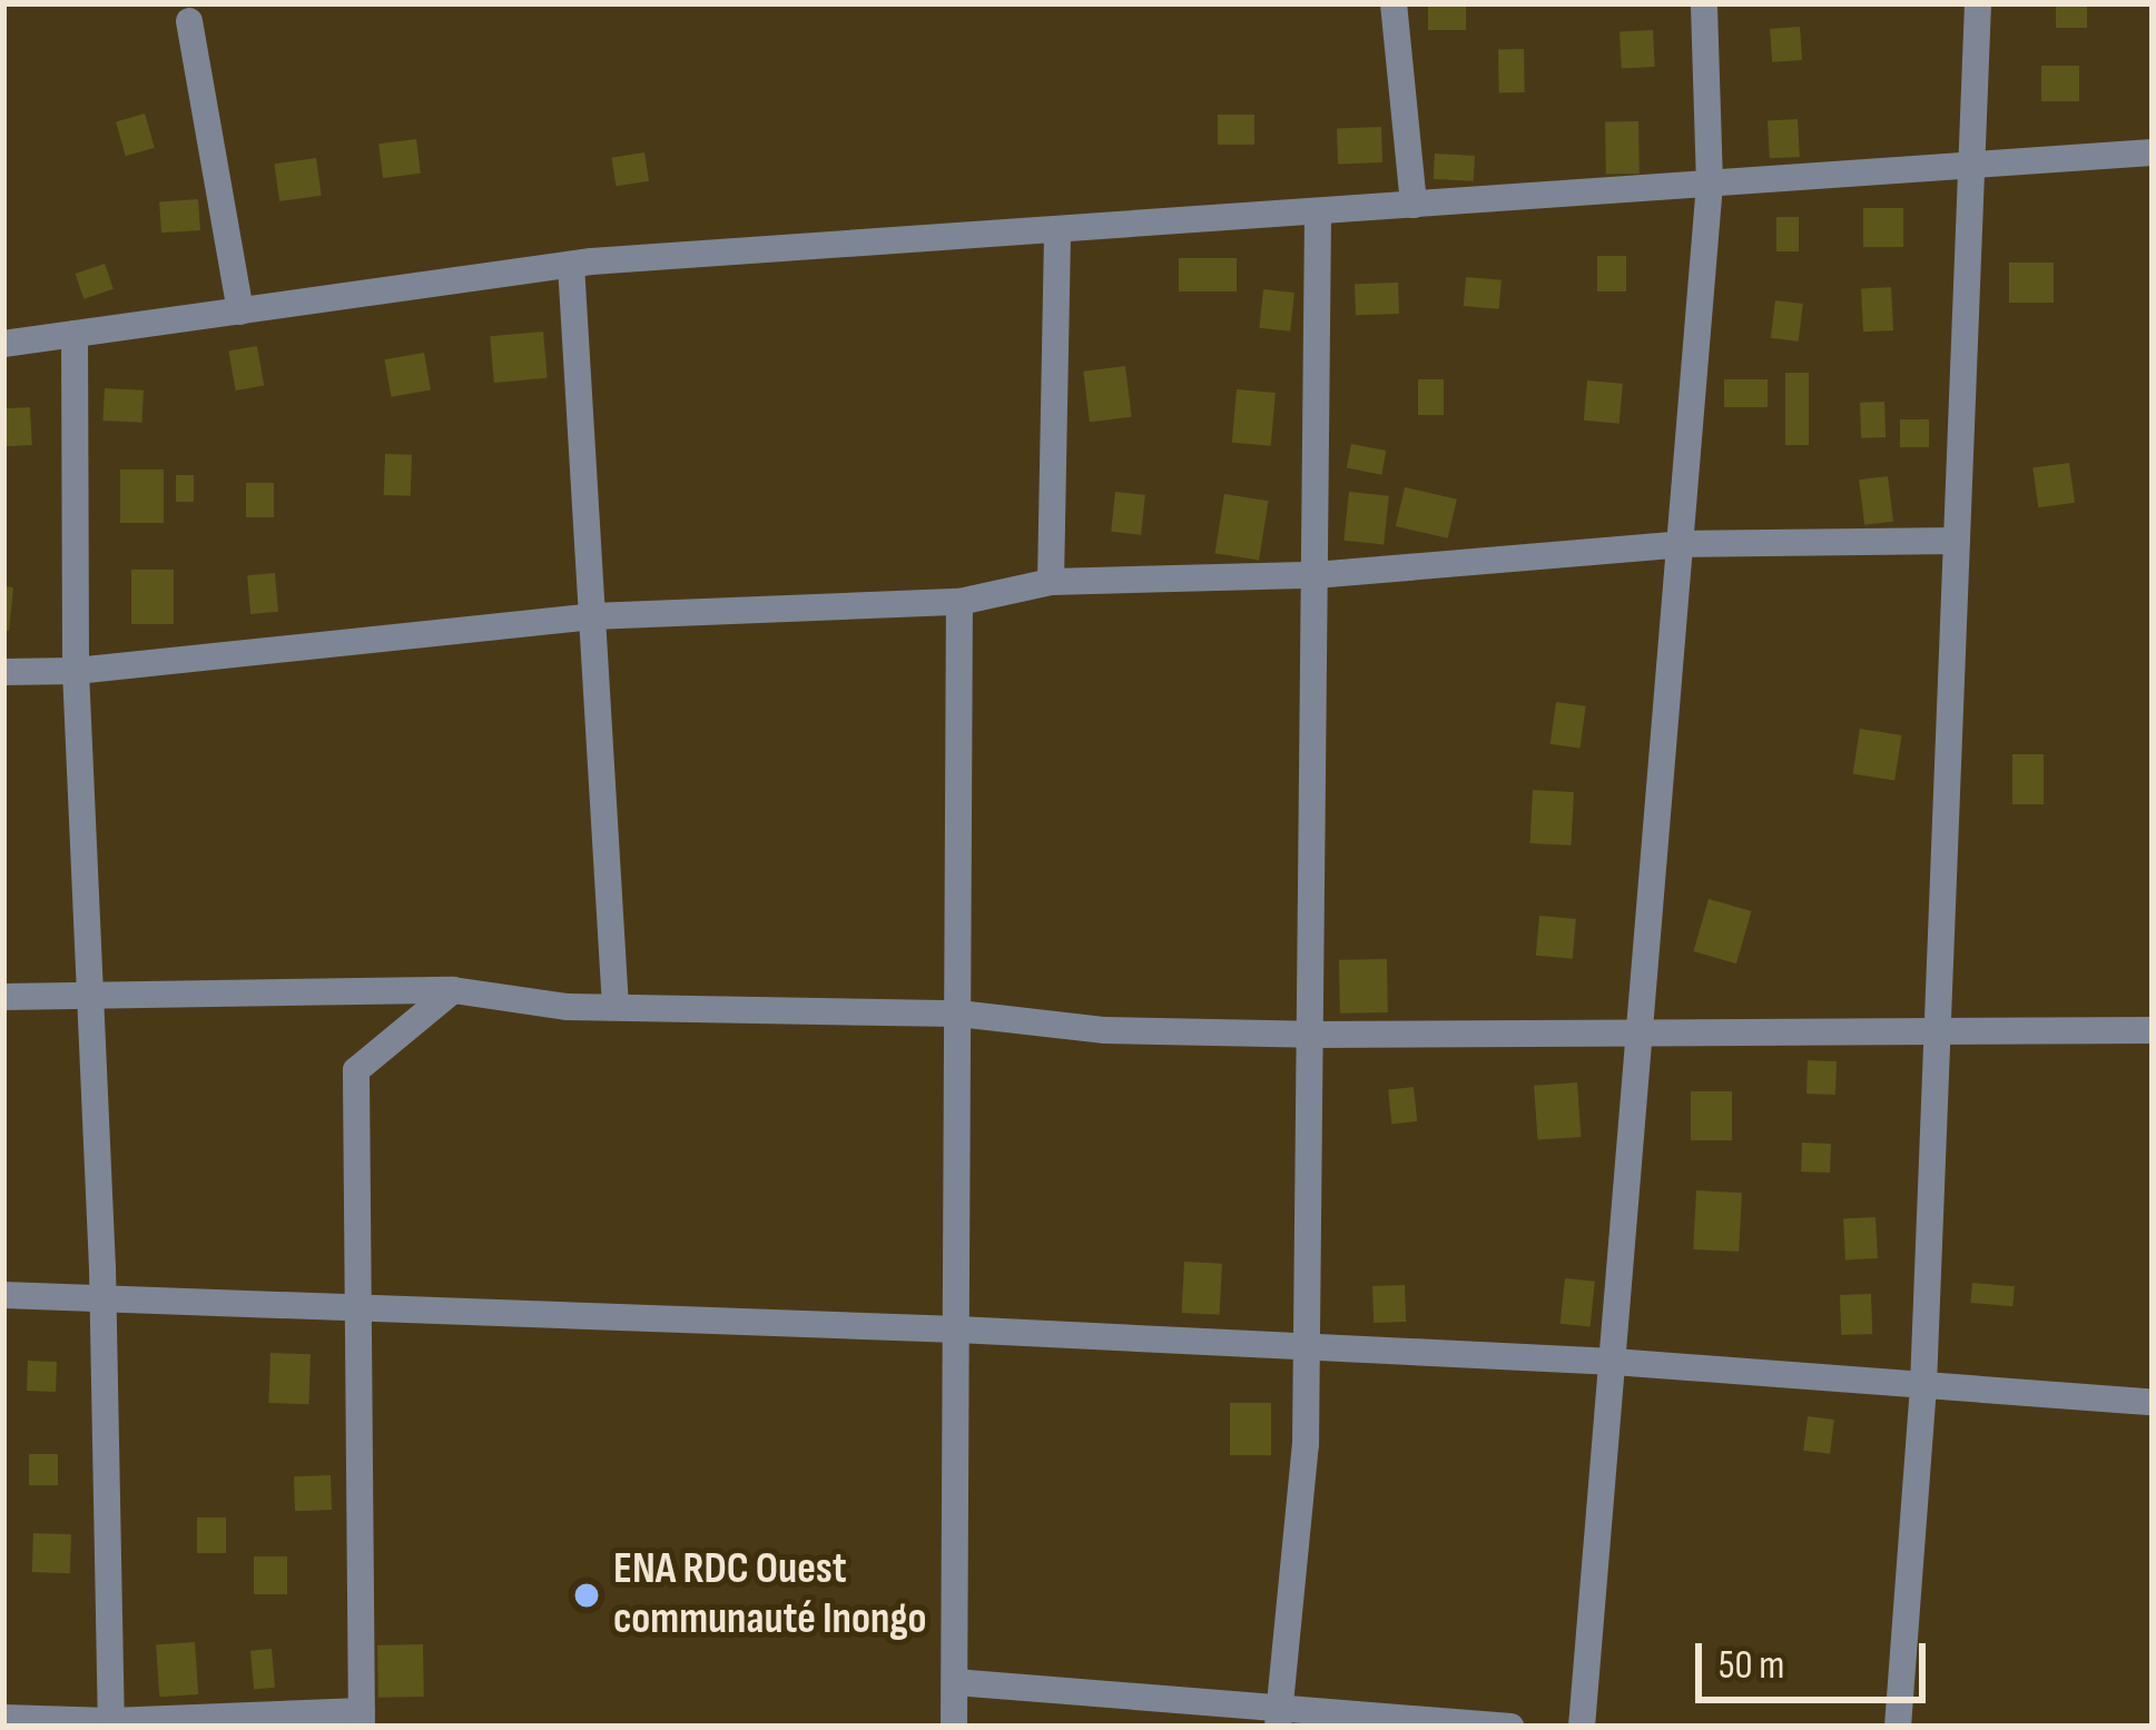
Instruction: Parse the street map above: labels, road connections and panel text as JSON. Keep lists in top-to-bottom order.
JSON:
{
  "places": ["ENA RDC Ouest communauté Inongo"],
  "scale_bar": "50 m"
}
